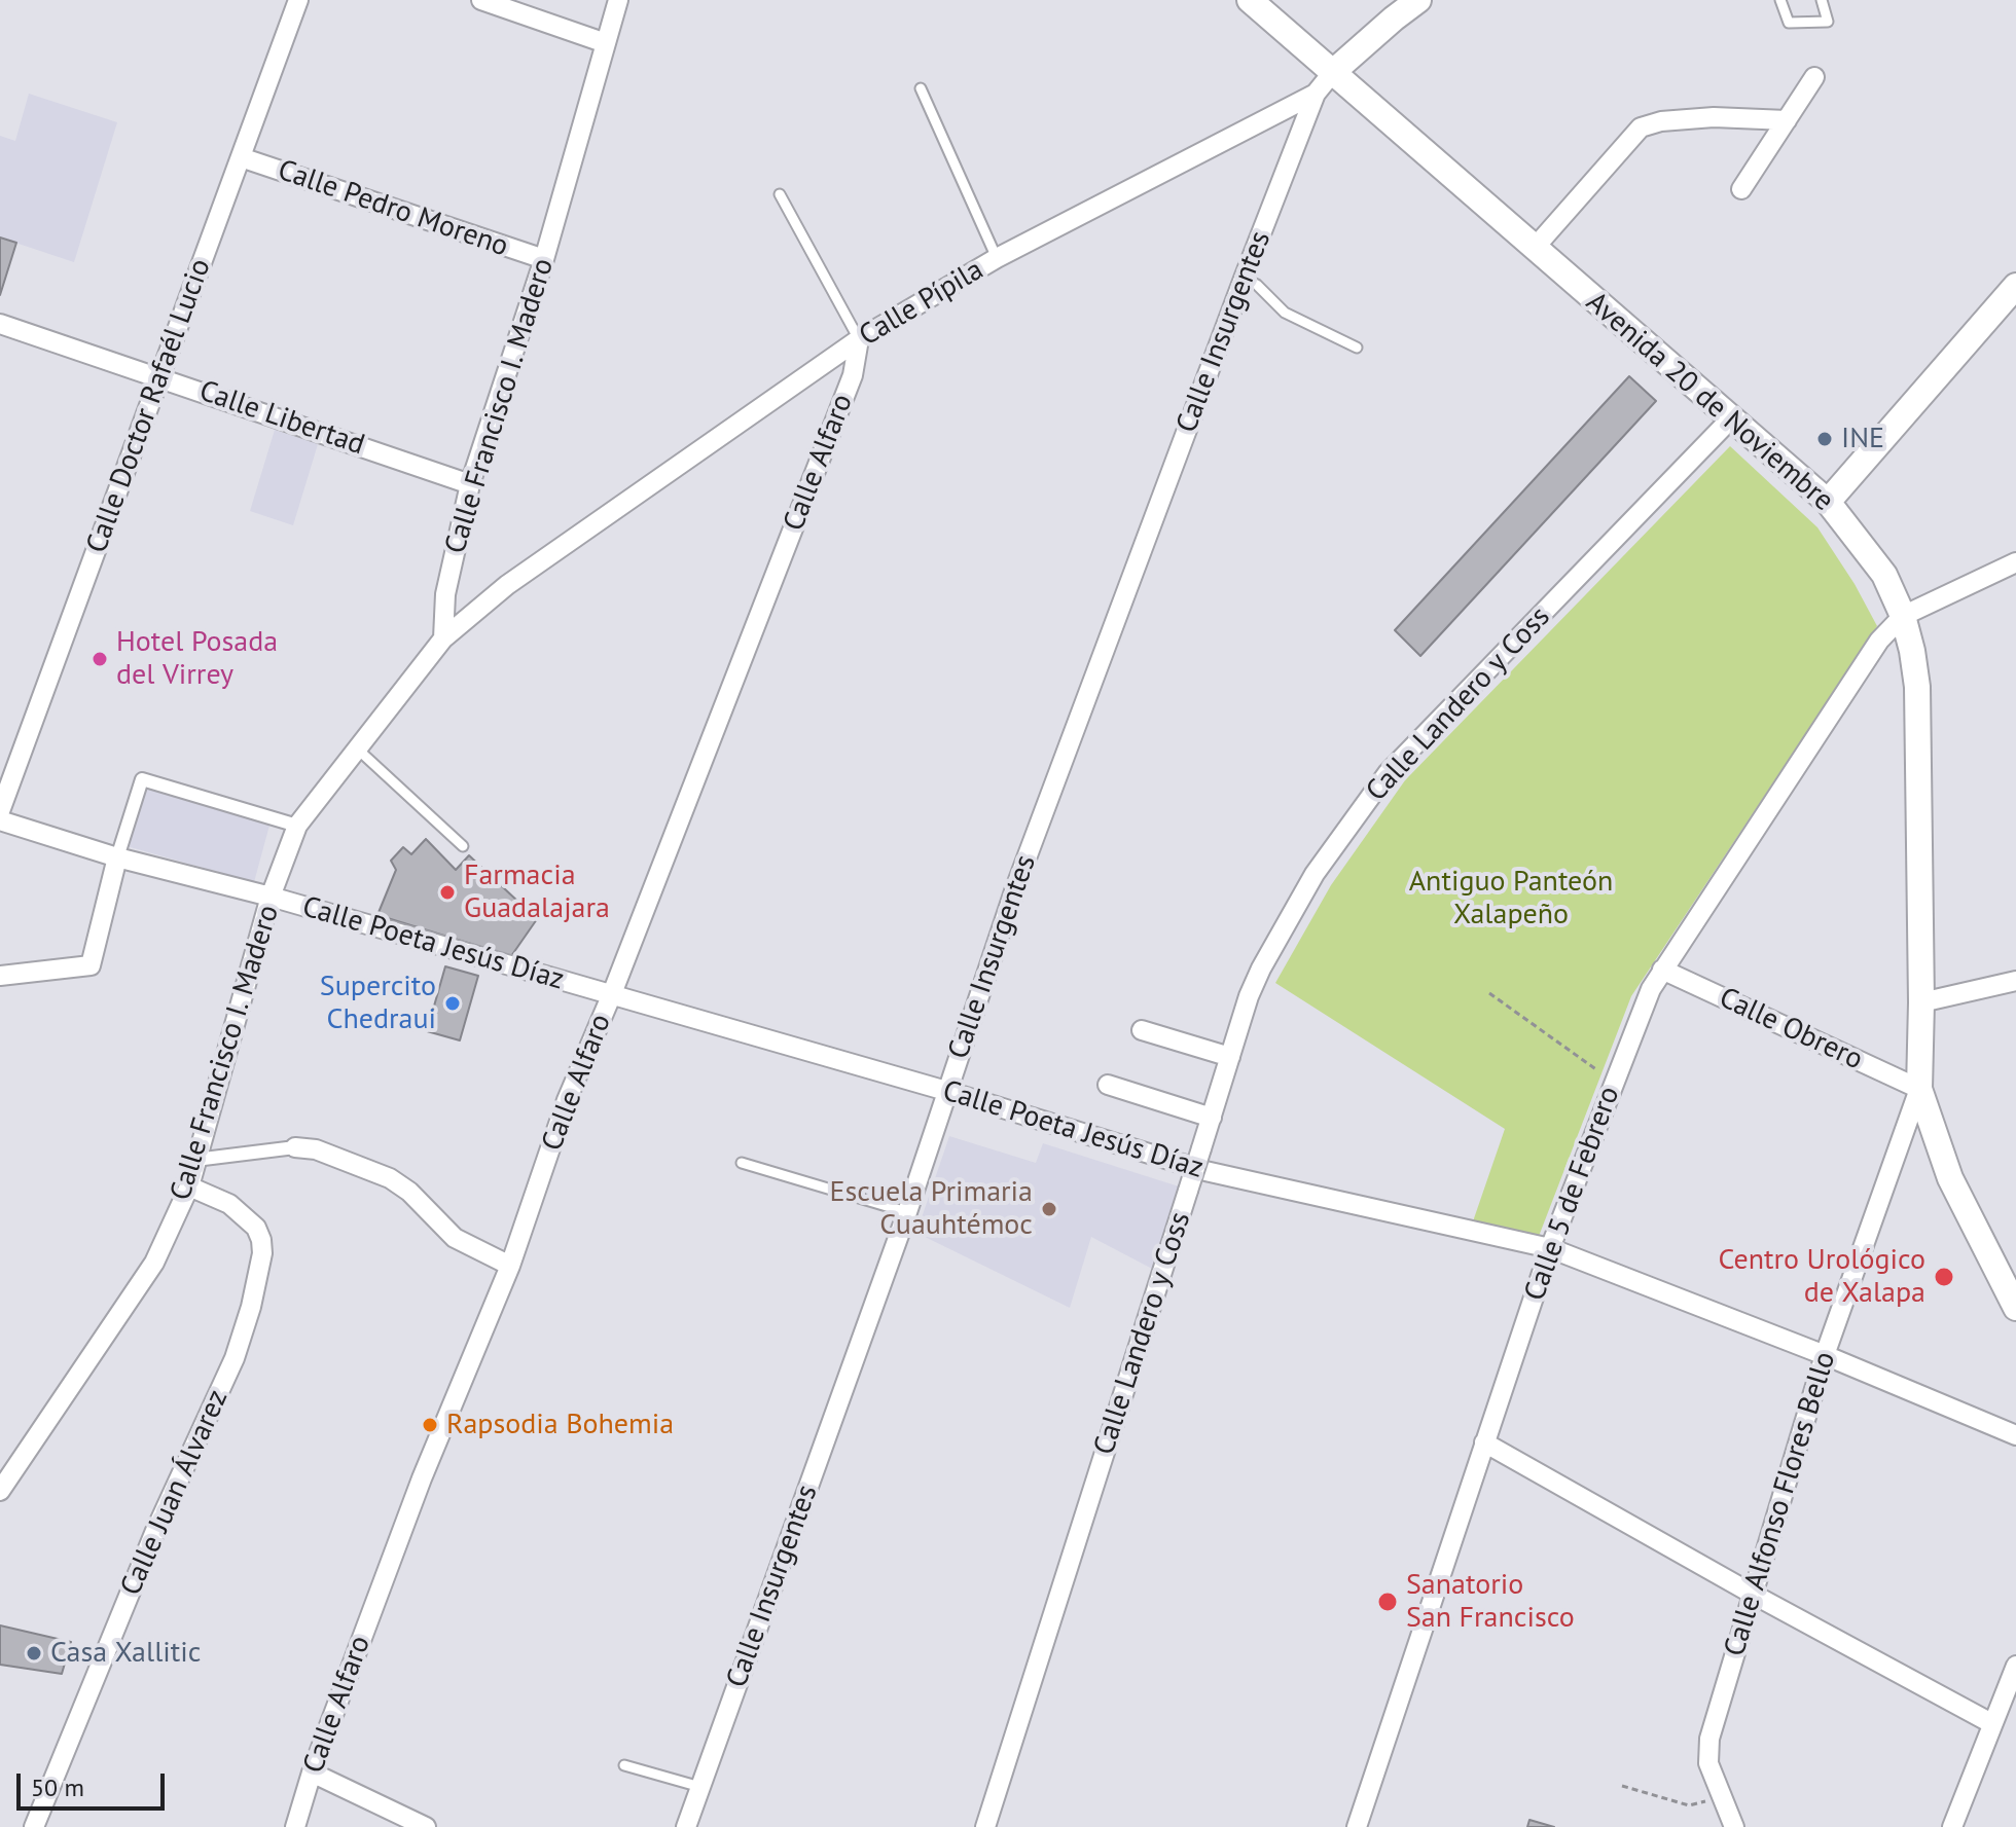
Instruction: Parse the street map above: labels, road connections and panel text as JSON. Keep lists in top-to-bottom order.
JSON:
{
  "streets": {
    "main road": ["Calle Pípila", "Avenida 20 de Noviembre"],
    "street": [
      "Calle Pedro Moreno",
      "Calle Insurgentes",
      "Calle Doctor Rafaél Lucio",
      "Calle Francisco I. Madero",
      "Calle Libertad",
      "Calle Alfaro",
      "Calle Landero y Coss",
      "Calle Poeta Jesús Díaz",
      "Calle Obrero",
      "Calle 5 de Febrero",
      "Calle Juan Álvarez",
      "Calle Alfonso Flores Bello"
    ]
  },
  "crossings": [
    ["Calle Pedro Moreno", "Calle Doctor Rafaél Lucio"],
    ["Calle Pedro Moreno", "Calle Francisco I. Madero"],
    ["Calle Pípila", "Calle Insurgentes"],
    ["Calle Pípila", "Avenida 20 de Noviembre"],
    ["Calle Pípila", "Calle Francisco I. Madero"],
    ["Calle Pípila", "Calle Alfaro"],
    ["Calle Insurgentes", "Calle Poeta Jesús Díaz"],
    ["Avenida 20 de Noviembre", "Calle Landero y Coss"],
    ["Avenida 20 de Noviembre", "Calle Obrero"],
    ["Avenida 20 de Noviembre", "Calle 5 de Febrero"],
    ["Avenida 20 de Noviembre", "Calle Alfonso Flores Bello"],
    ["Calle Doctor Rafaél Lucio", "Calle Libertad"],
    ["Calle Francisco I. Madero", "Calle Libertad"],
    ["Calle Francisco I. Madero", "Calle Poeta Jesús Díaz"],
    ["Calle Francisco I. Madero", "Calle Juan Álvarez"],
    ["Calle Alfaro", "Calle Poeta Jesús Díaz"],
    ["Calle Poeta Jesús Díaz", "Calle 5 de Febrero"],
    ["Calle Poeta Jesús Díaz", "Calle Alfonso Flores Bello"],
    ["Calle Obrero", "Calle 5 de Febrero"],
    ["Calle Obrero", "Calle Alfonso Flores Bello"]
  ],
  "parks": ["Antiguo Panteón Xalapeño"],
  "places": [
    "INE",
    "Hotel Posada del Virrey",
    "Farmacia Guadalajara",
    "Supercito Chedraui",
    "Escuela Primaria Cuauhtémoc",
    "Centro Urológico de Xalapa",
    "Rapsodia Bohemia",
    "Sanatorio San Francisco",
    "Casa Xallitic"
  ],
  "scale_bar": "50 m"
}
